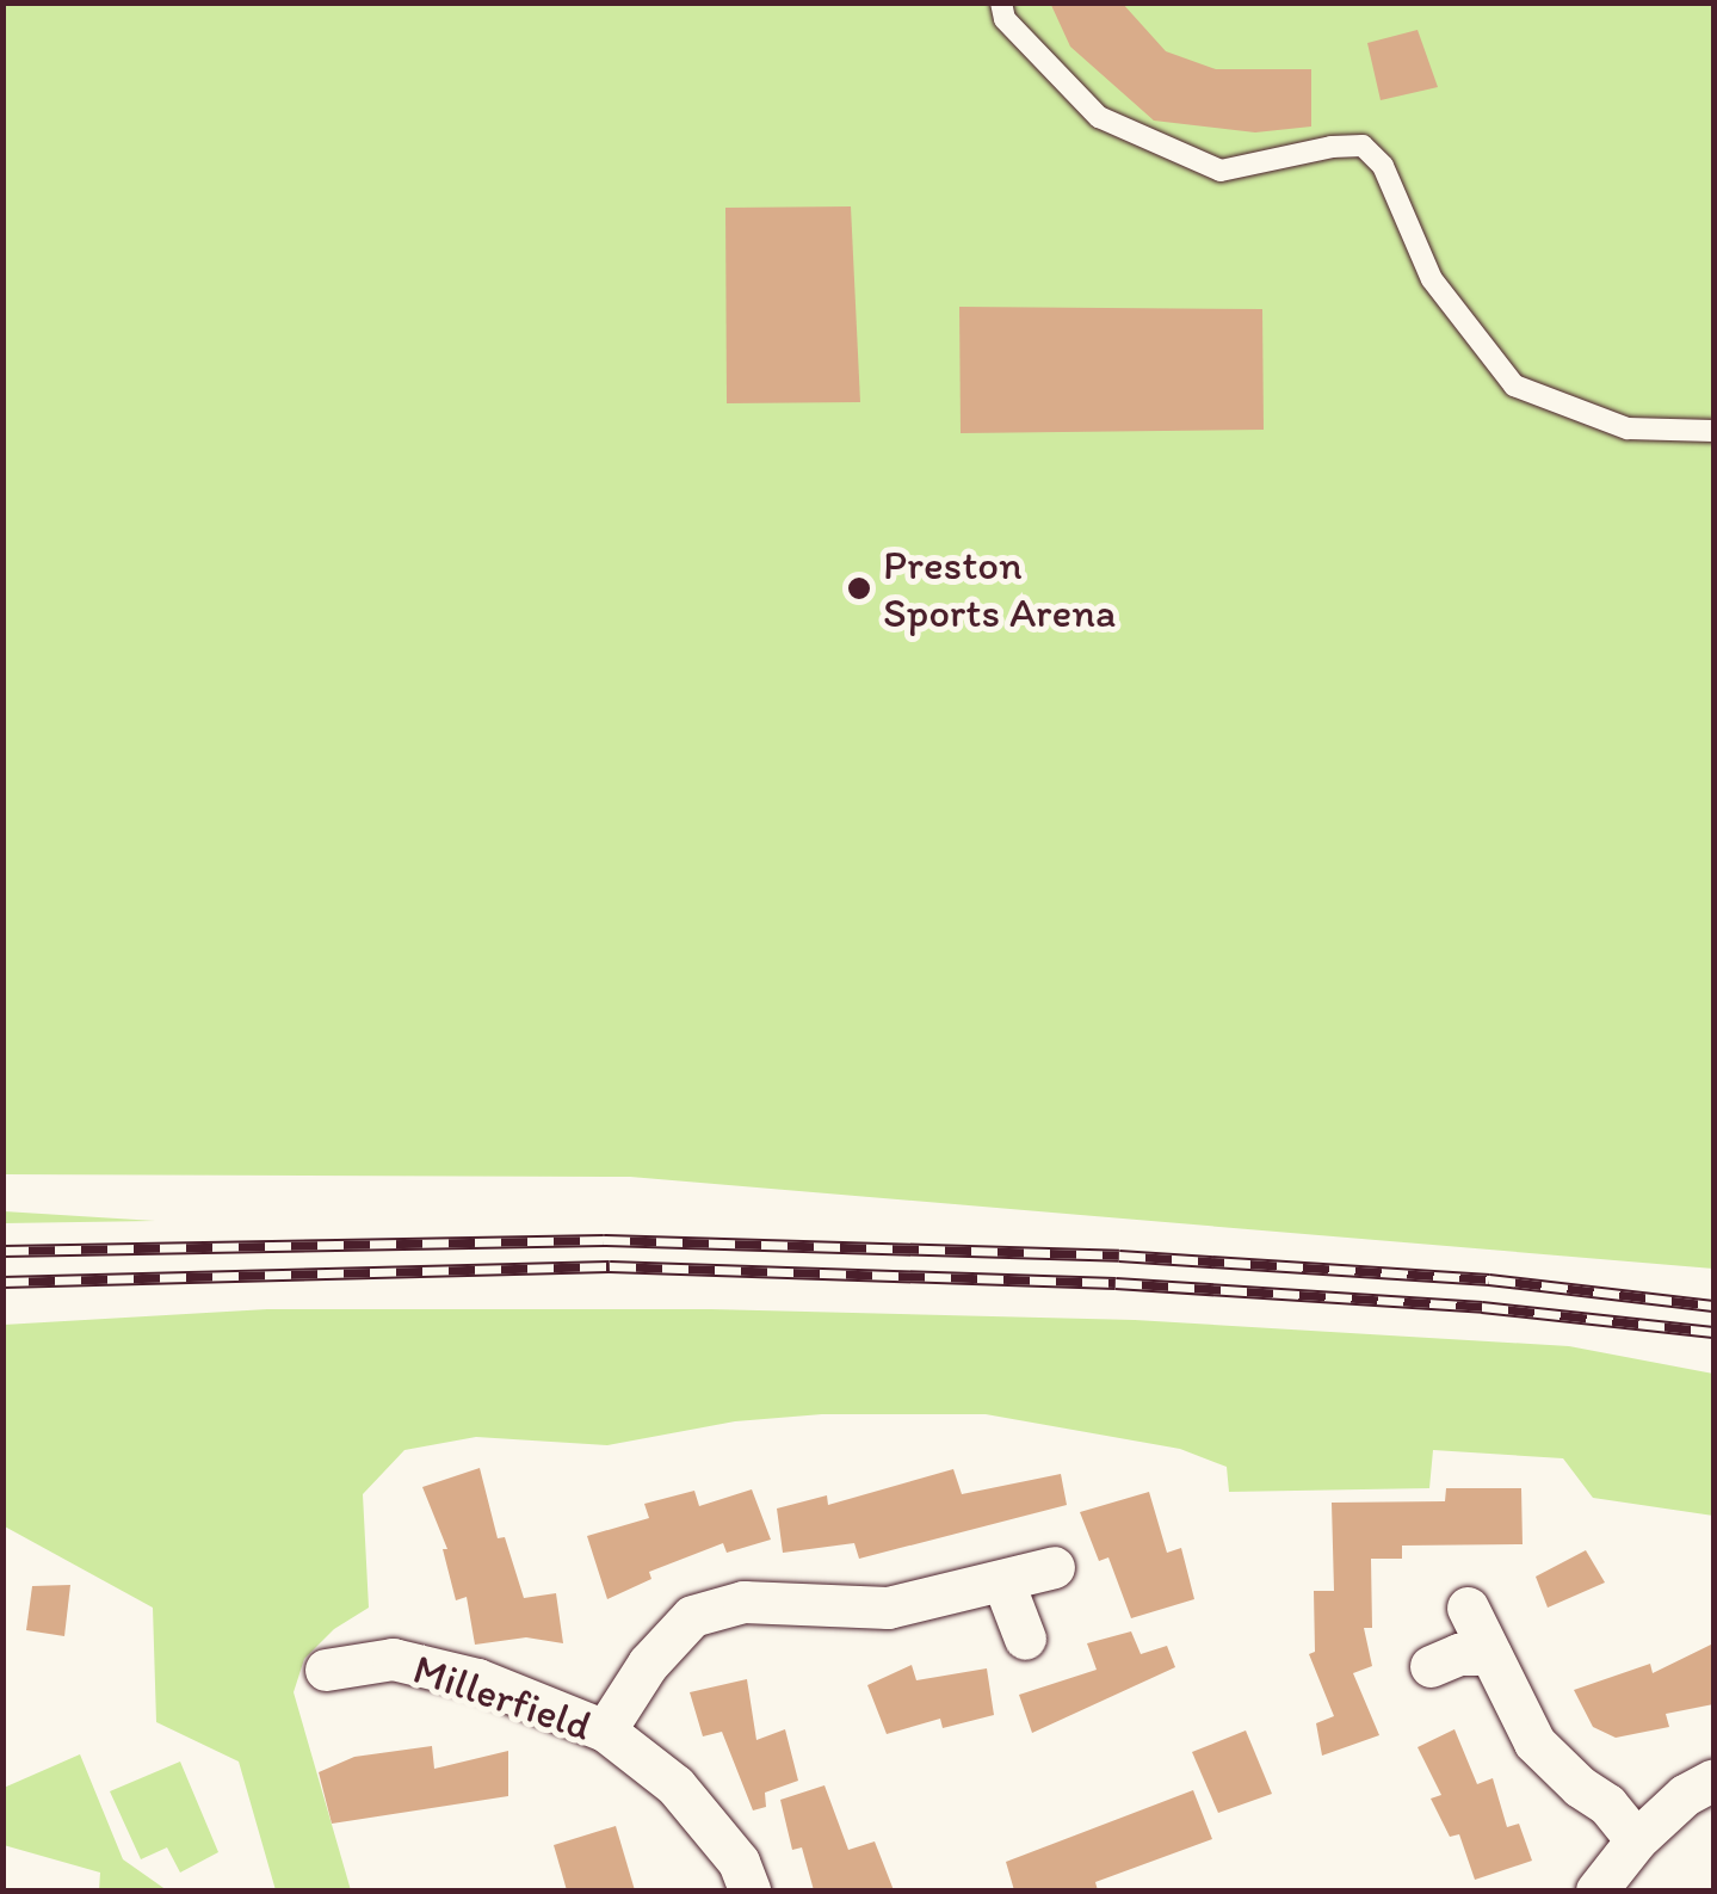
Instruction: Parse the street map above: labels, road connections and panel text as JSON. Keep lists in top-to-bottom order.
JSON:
{
  "streets": {
    "street": ["Millerfield"]
  },
  "places": ["Preston Sports Arena"]
}
